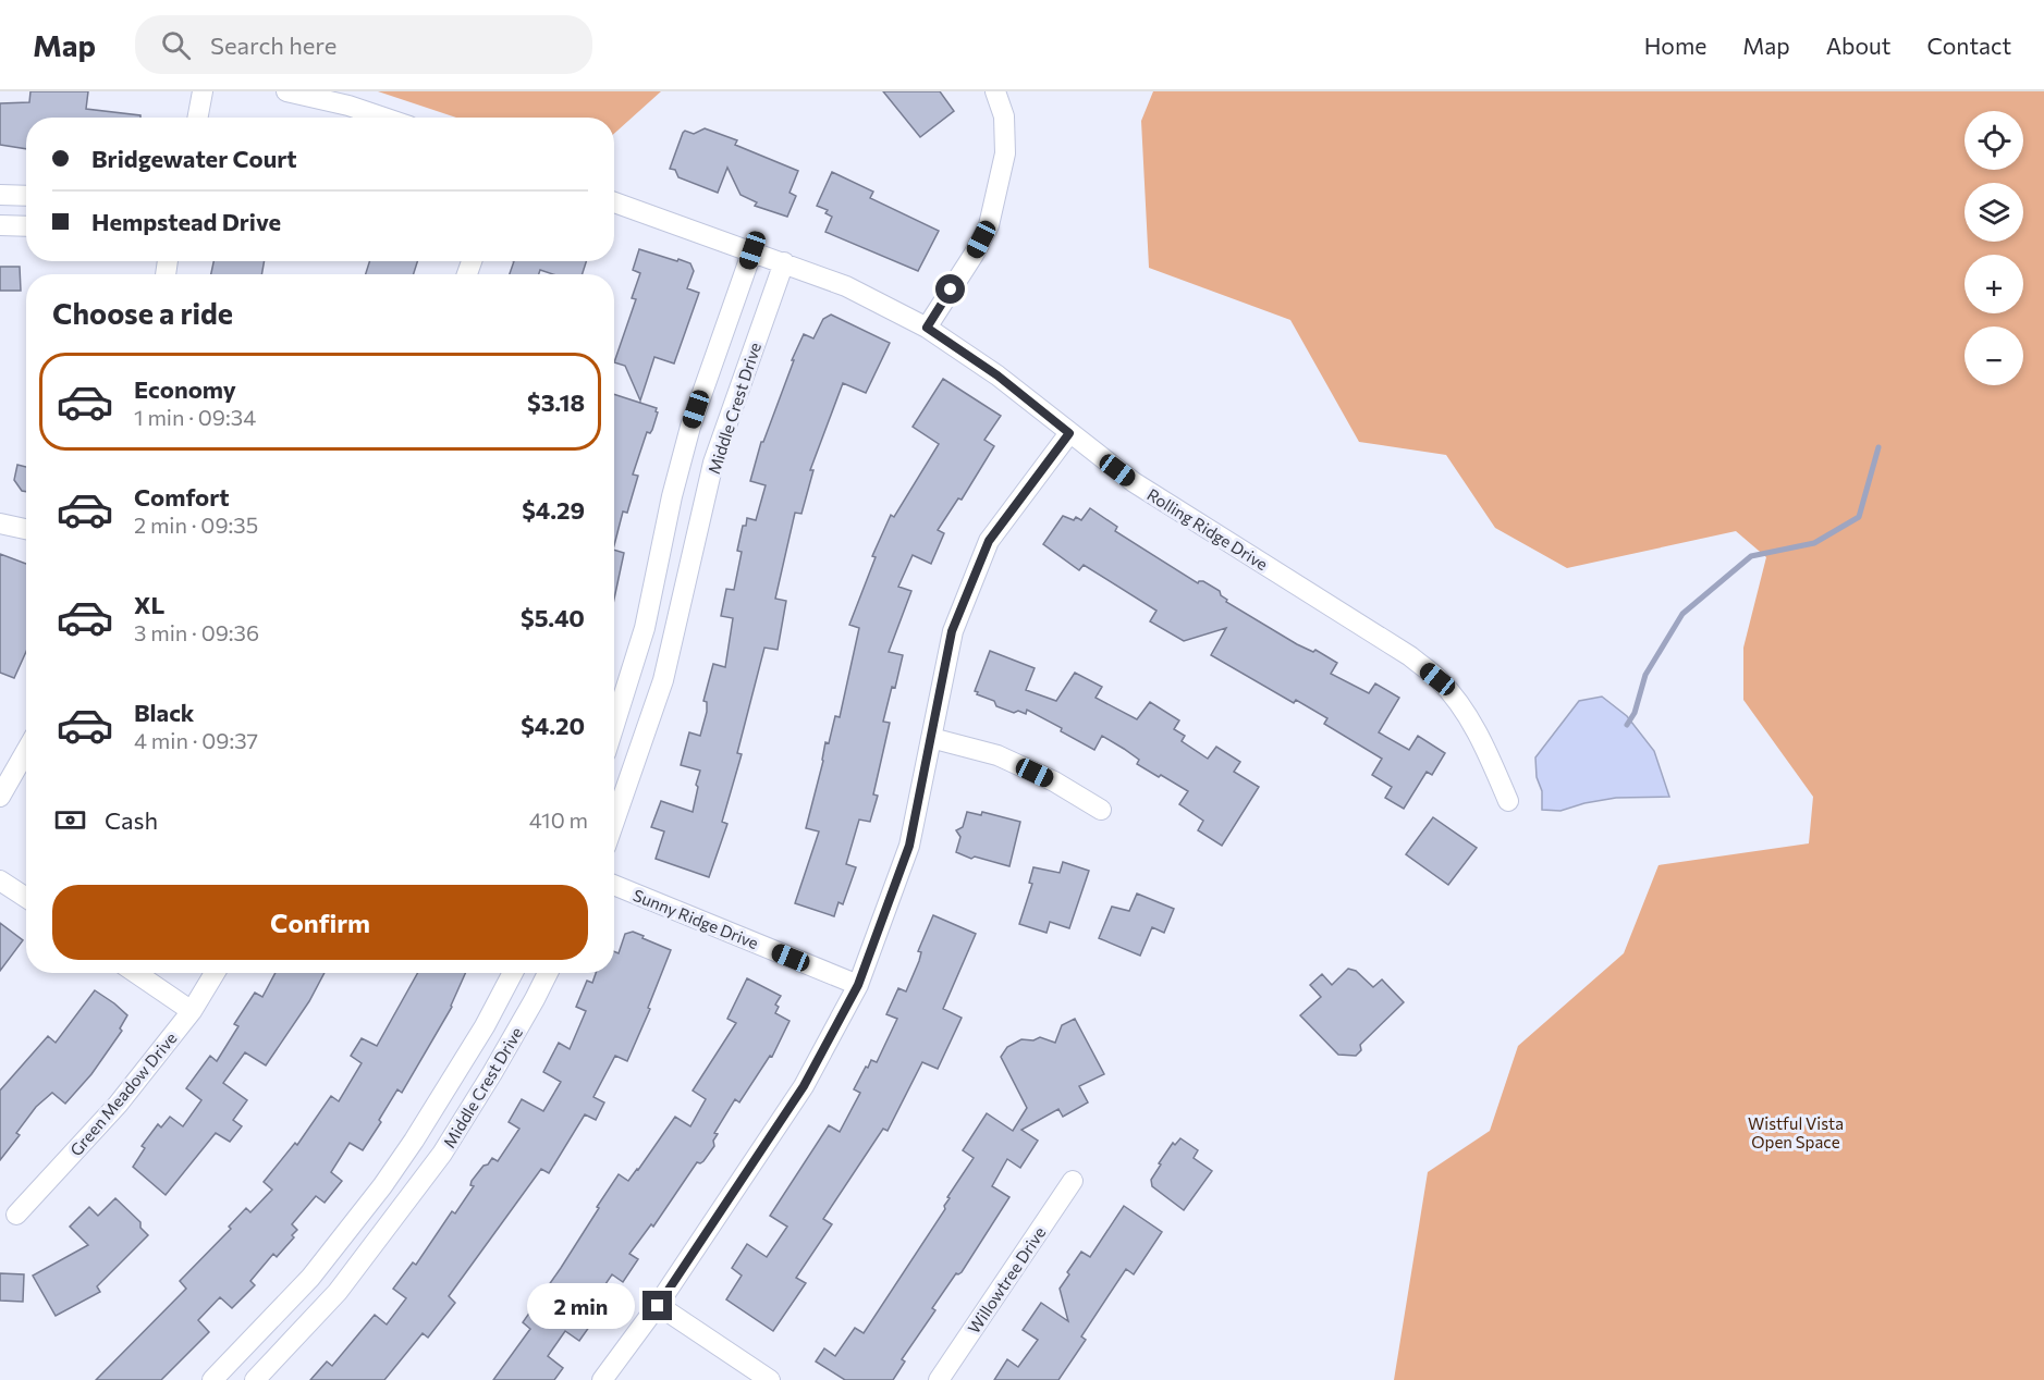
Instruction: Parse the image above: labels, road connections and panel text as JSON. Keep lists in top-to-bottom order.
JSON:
{
  "streets": {
    "street": [
      "Middle Crest Drive",
      "Rolling Ridge Drive",
      "Sunny Ridge Drive",
      "Green Meadow Drive",
      "Willowtree Drive"
    ]
  },
  "crossings": [
    ["Middle Crest Drive", "Rolling Ridge Drive"]
  ],
  "parks": ["Wistful Vista Open Space"],
  "page": {
    "header": "Map",
    "search": "Search here",
    "nav": [
      "Home",
      "Map",
      "About",
      "Contact"
    ],
    "map_buttons": ["+", "−"],
    "banner": ["Bridgewater Court", "Hempstead Drive"],
    "heading": "Choose a ride",
    "list": [
      {
        "name": "Economy",
        "note": "1 min · 09:34",
        "value": "$3.18"
      },
      {
        "name": "Comfort",
        "note": "2 min · 09:35",
        "value": "$4.29"
      },
      {
        "name": "XL",
        "note": "3 min · 09:36",
        "value": "$5.40"
      },
      {
        "name": "Black",
        "note": "4 min · 09:37",
        "value": "$4.20"
      }
    ],
    "pay": ["Cash", "410 m"],
    "buttons": "Confirm",
    "bubble": "2 min"
  }
}
